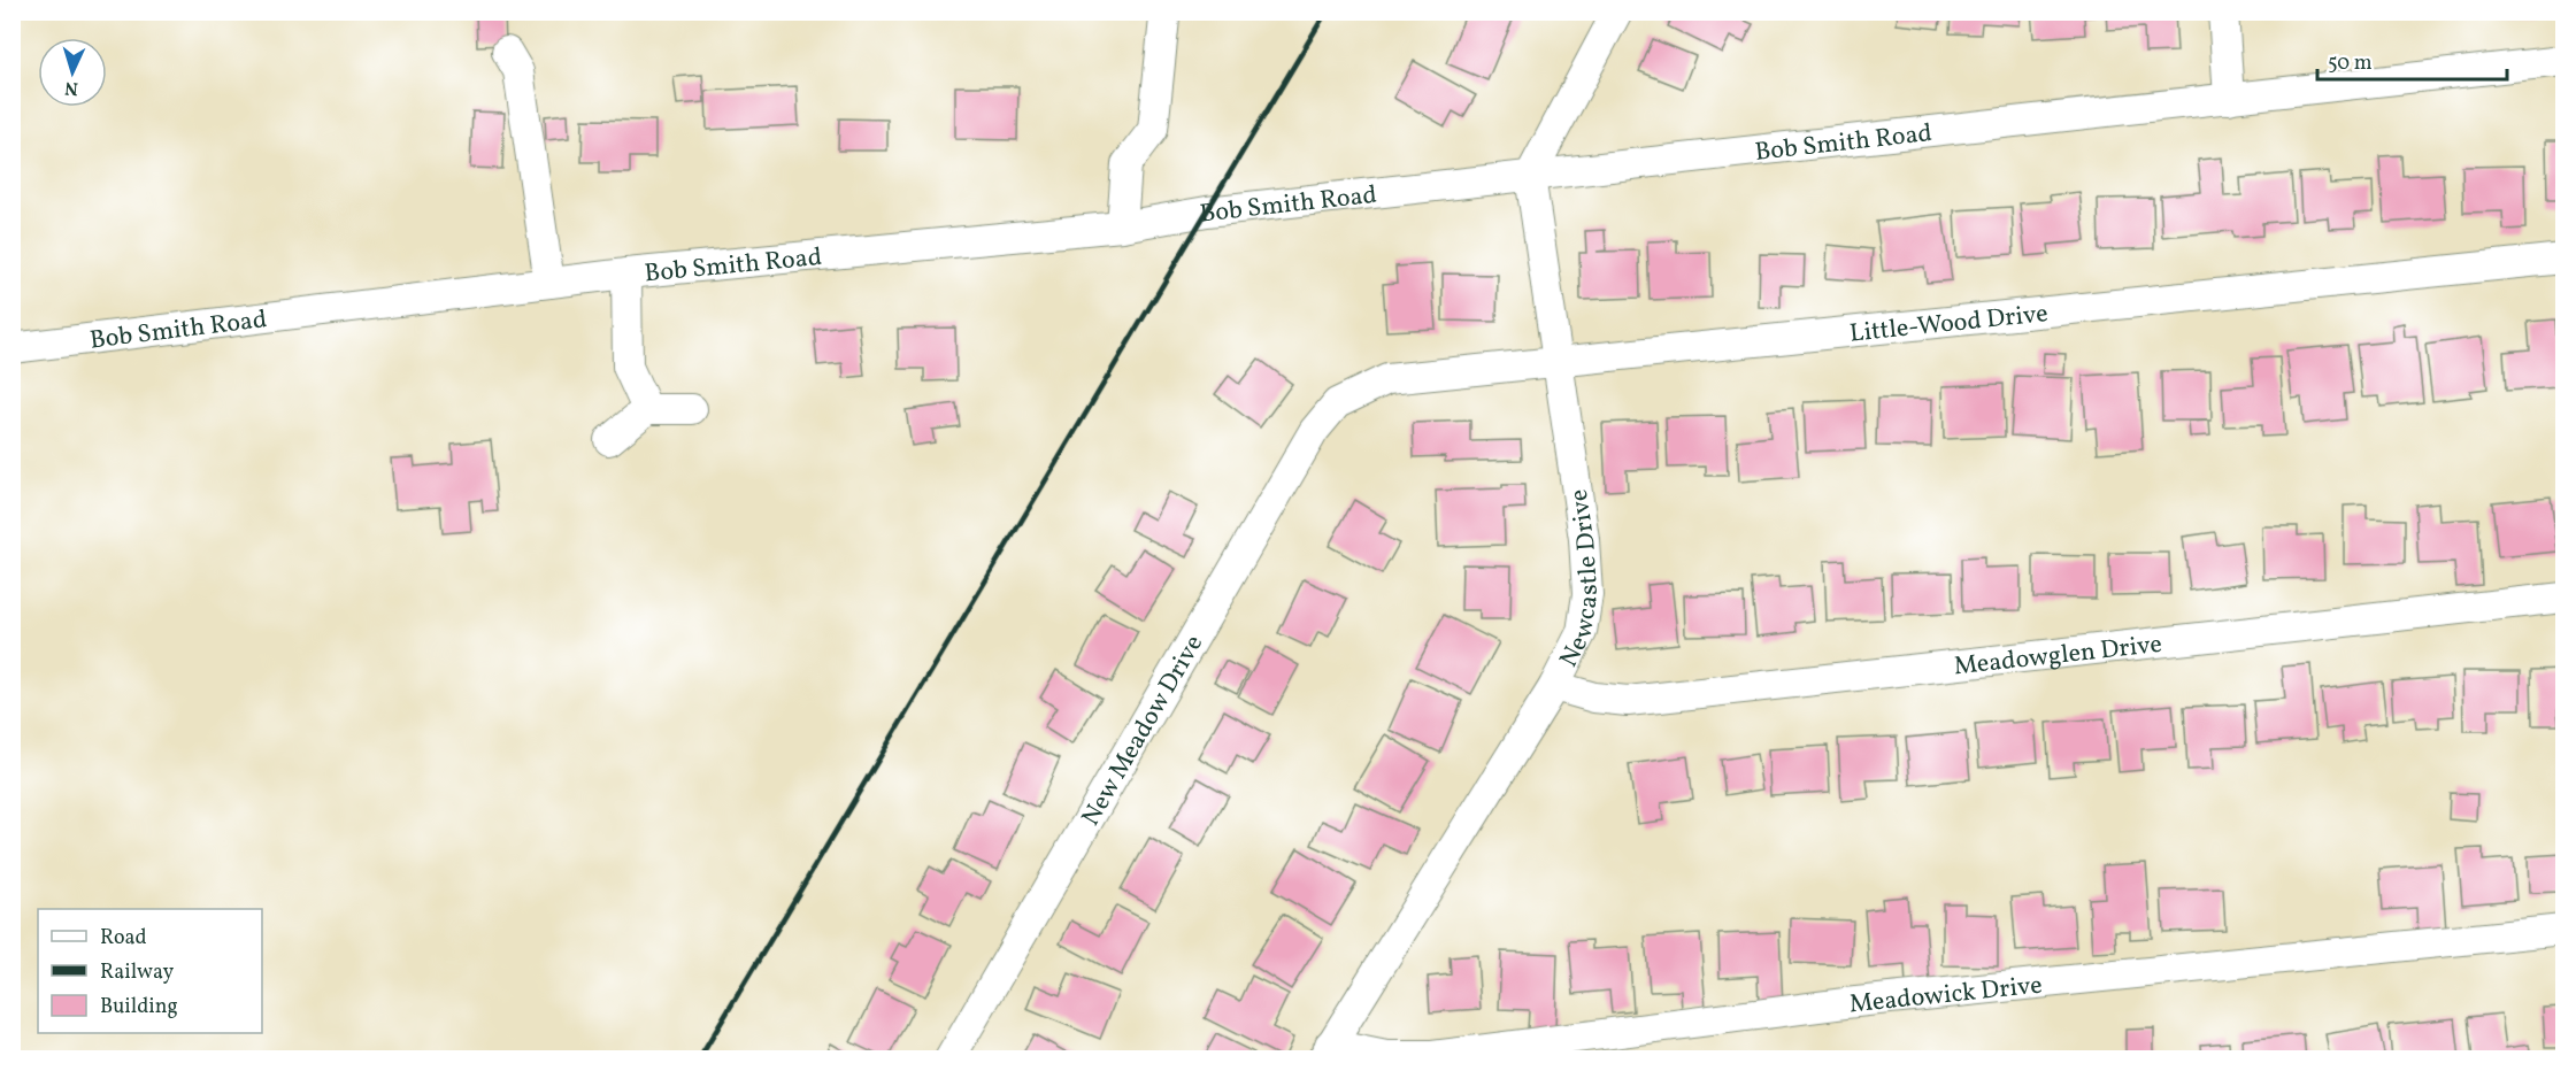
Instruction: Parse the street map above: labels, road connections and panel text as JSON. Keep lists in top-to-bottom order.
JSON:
{
  "streets": {
    "street": [
      "Bob Smith Road",
      "Little-Wood Drive",
      "Newcastle Drive",
      "Meadowglen Drive",
      "New Meadow Drive",
      "Meadowick Drive"
    ]
  },
  "crossings": [
    ["Bob Smith Road", "Newcastle Drive"],
    ["Little-Wood Drive", "Newcastle Drive"],
    ["Little-Wood Drive", "New Meadow Drive"],
    ["Newcastle Drive", "Meadowglen Drive"],
    ["Newcastle Drive", "Meadowick Drive"]
  ],
  "legend": ["Road", "Railway", "Building"],
  "scale_bar": "50 m",
  "north": "bottom"
}
